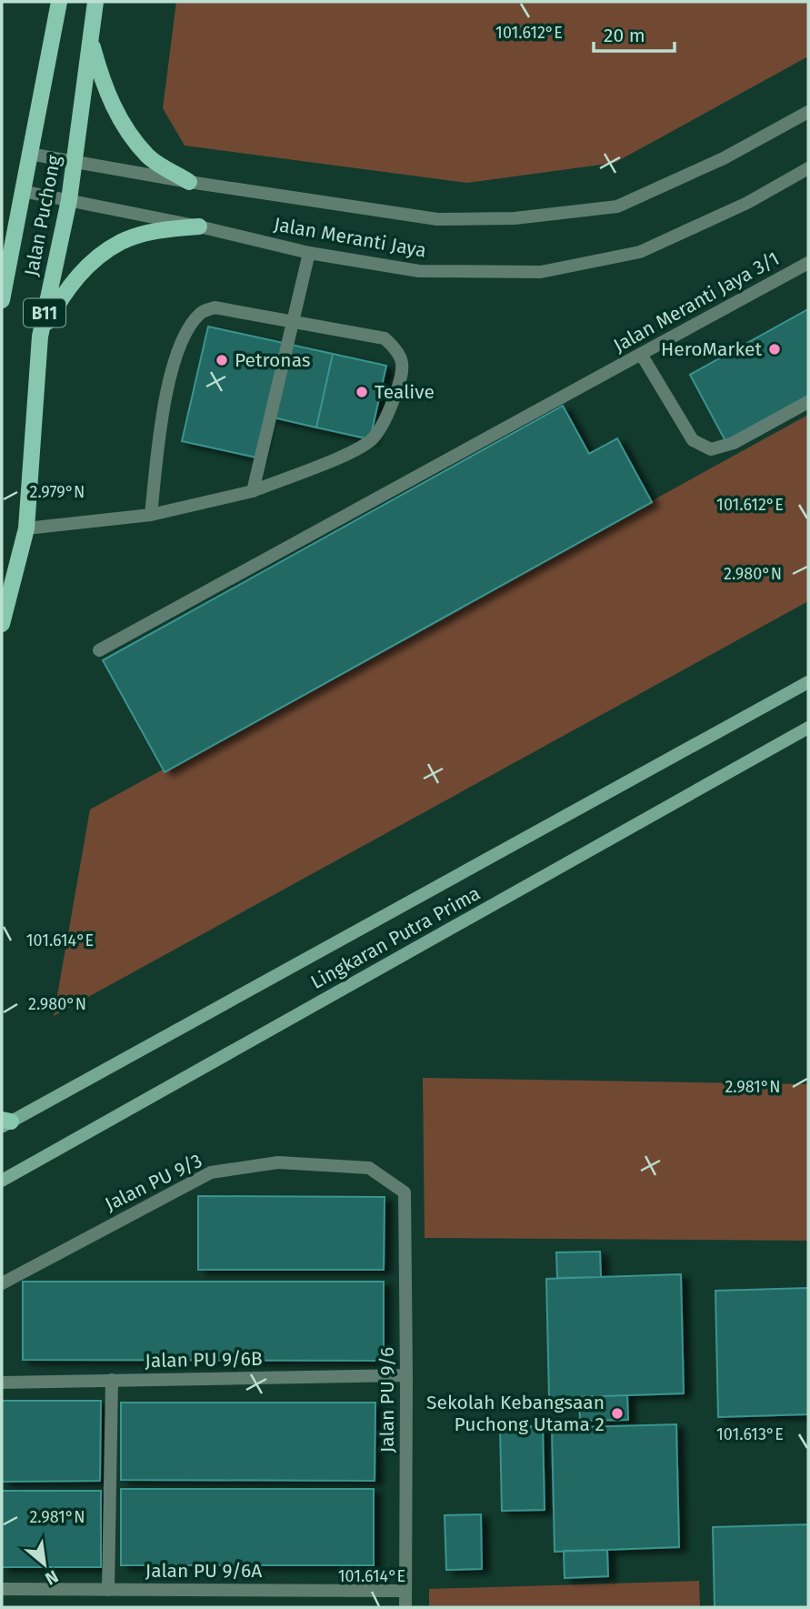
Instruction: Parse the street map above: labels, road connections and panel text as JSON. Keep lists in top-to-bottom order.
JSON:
{
  "streets": {
    "main road": ["Jalan Puchong", "B11", "Lingkaran Putra Prima"],
    "street": [
      "Jalan Meranti Jaya",
      "Jalan Meranti Jaya 3/1",
      "Jalan PU 9/3",
      "Jalan PU 9/6B",
      "Jalan PU 9/6",
      "Jalan PU 9/6A"
    ]
  },
  "crossings": [
    ["Jalan Puchong", "Jalan Meranti Jaya"],
    ["Jalan PU 9/3", "Jalan PU 9/6"],
    ["Jalan PU 9/6B", "Jalan PU 9/6"],
    ["Jalan PU 9/6", "Jalan PU 9/6A"]
  ],
  "places": [
    "HeroMarket",
    "Petronas",
    "Tealive",
    "Sekolah Kebangsaan Puchong Utama 2"
  ],
  "scale_bar": "20 m",
  "north": "bottom right",
  "coordinates": [
    "101.612°E",
    "2.979°N",
    "2.980°N",
    "101.614°E",
    "2.981°N",
    "101.613°E"
  ]
}
